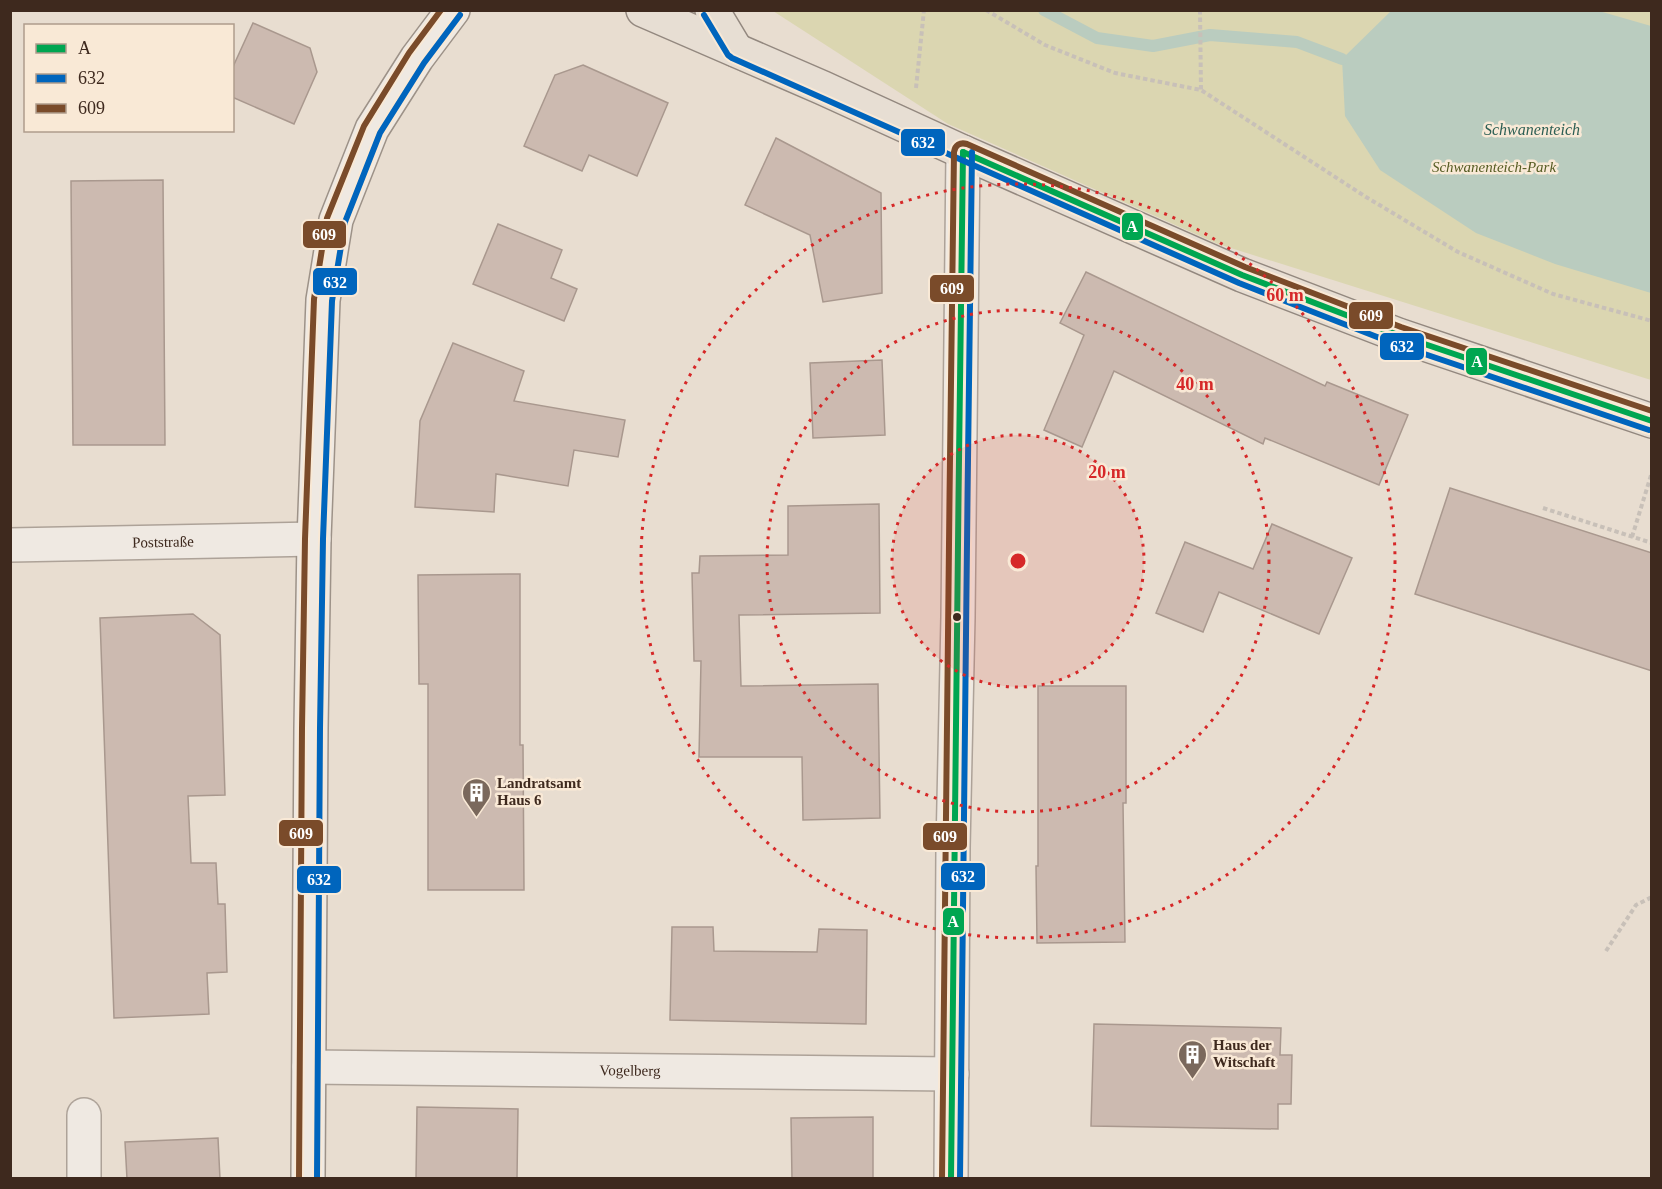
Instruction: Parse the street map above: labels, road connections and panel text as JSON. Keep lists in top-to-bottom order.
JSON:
{
  "streets": {
    "street": ["Poststraße", "Vogelberg"]
  },
  "water": ["Schwanenteich"],
  "parks": ["Schwanenteich-Park"],
  "places": {
    "building": ["Landratsamt Haus 6", "Haus der Witschaft"]
  },
  "lines": ["transit line 609", "transit line 632", "transit line A"],
  "legend": ["A", "632", "609"],
  "rings": ["60 m", "40 m", "20 m"]
}
